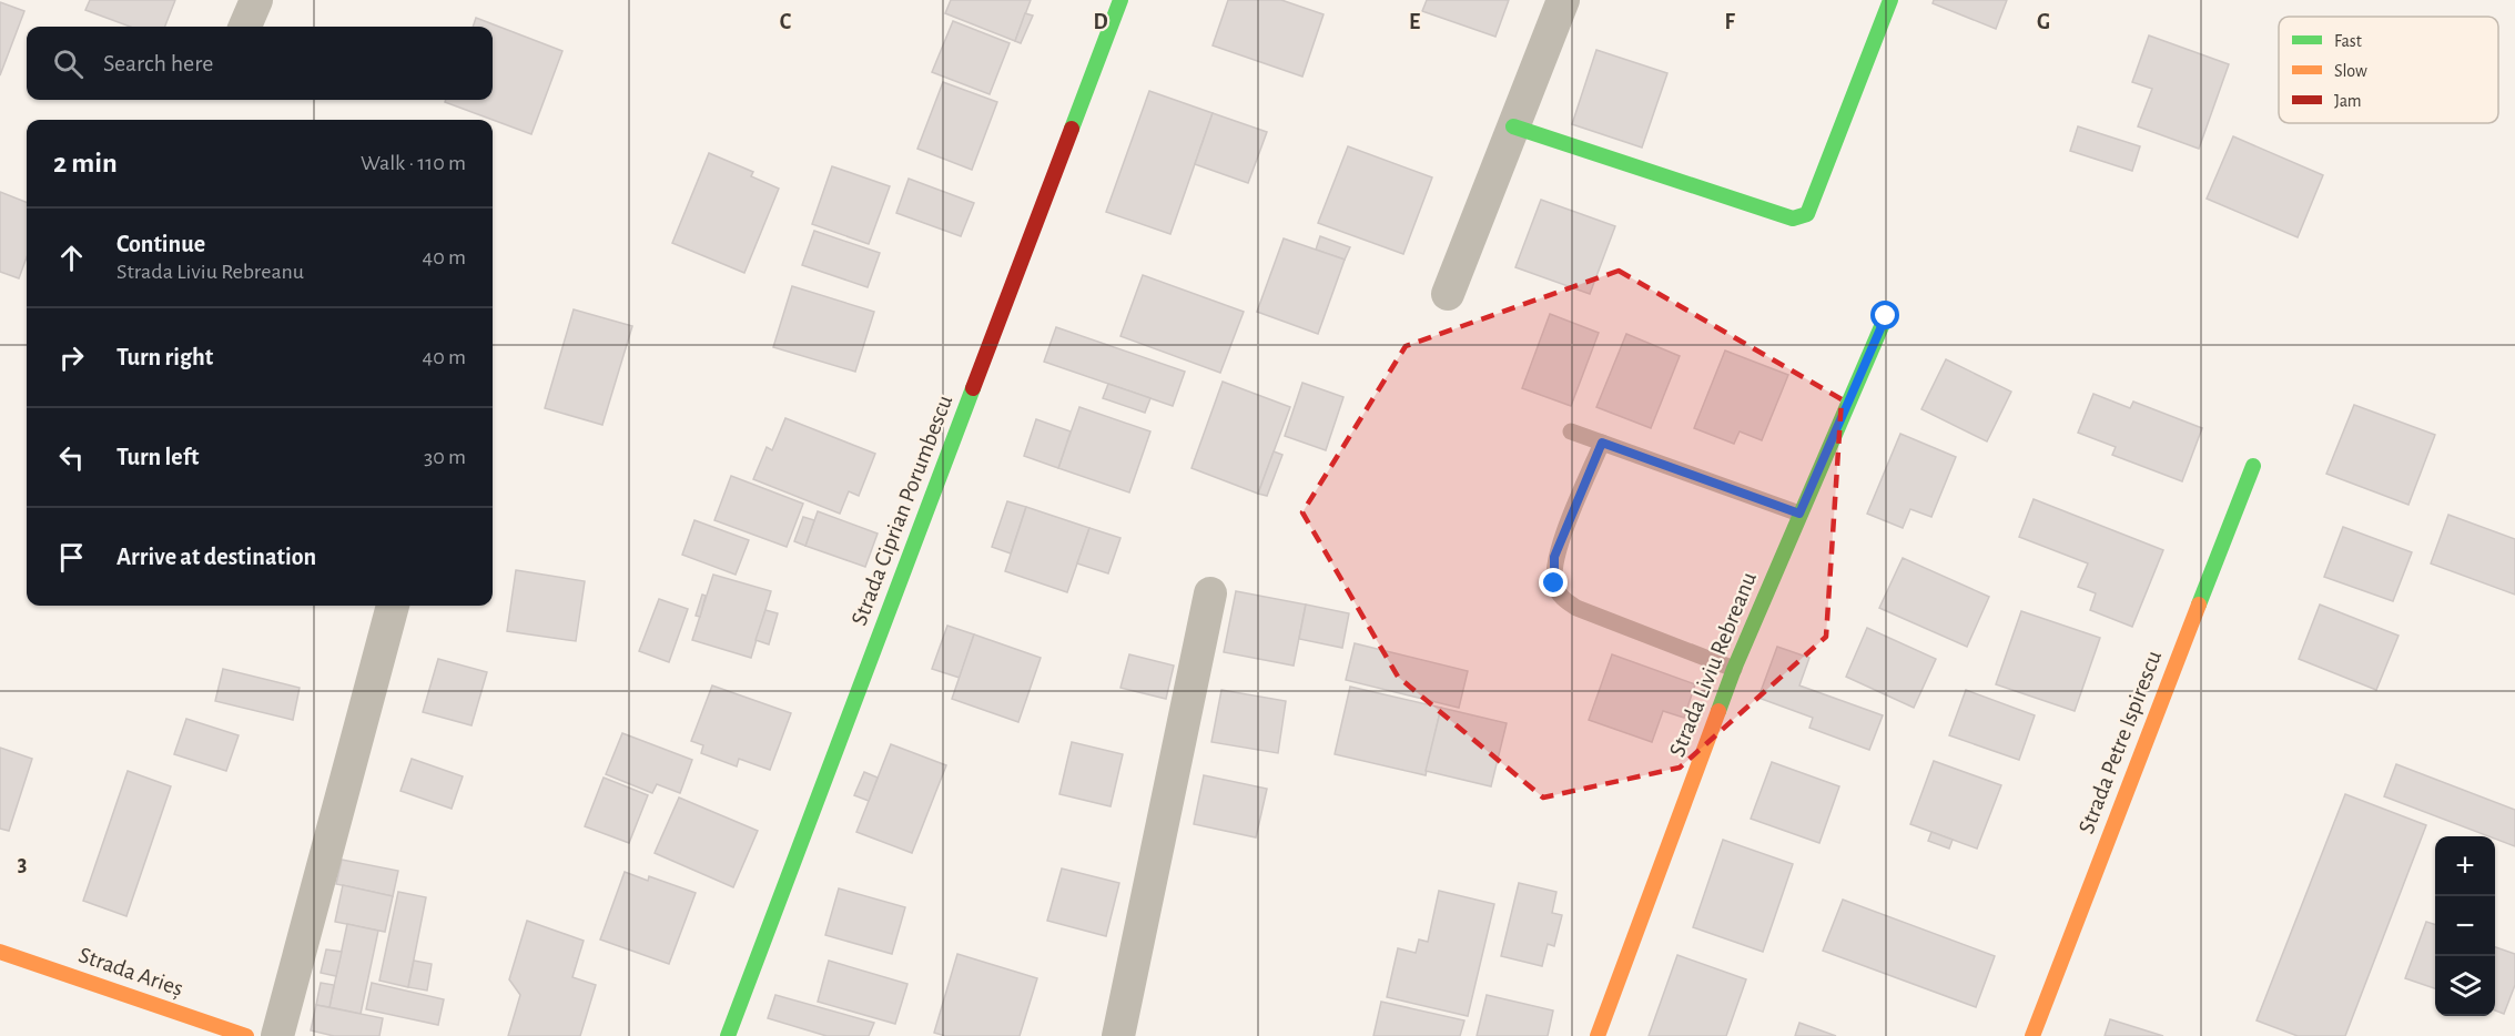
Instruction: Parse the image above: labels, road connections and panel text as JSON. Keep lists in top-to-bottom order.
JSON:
{
  "streets": {
    "street": [
      "Strada Ciprian Porumbescu",
      "Strada Liviu Rebreanu",
      "Strada Petre Ispirescu",
      "Strada Arieș"
    ]
  },
  "legend": ["Fast", "Slow", "Jam"],
  "page": {
    "search": "Search here",
    "heading": ["2 min", "Walk · 110 m"],
    "list": [
      ["Continue", "Strada Liviu Rebreanu", "40 m"],
      ["Turn right", "40 m"],
      ["Turn left", "30 m"],
      "Arrive at destination"
    ],
    "map_buttons": ["+", "−"]
  },
  "grid": {
    "columns": [
      "C",
      "D",
      "E",
      "F",
      "G"
    ],
    "rows": ["3"]
  }
}
